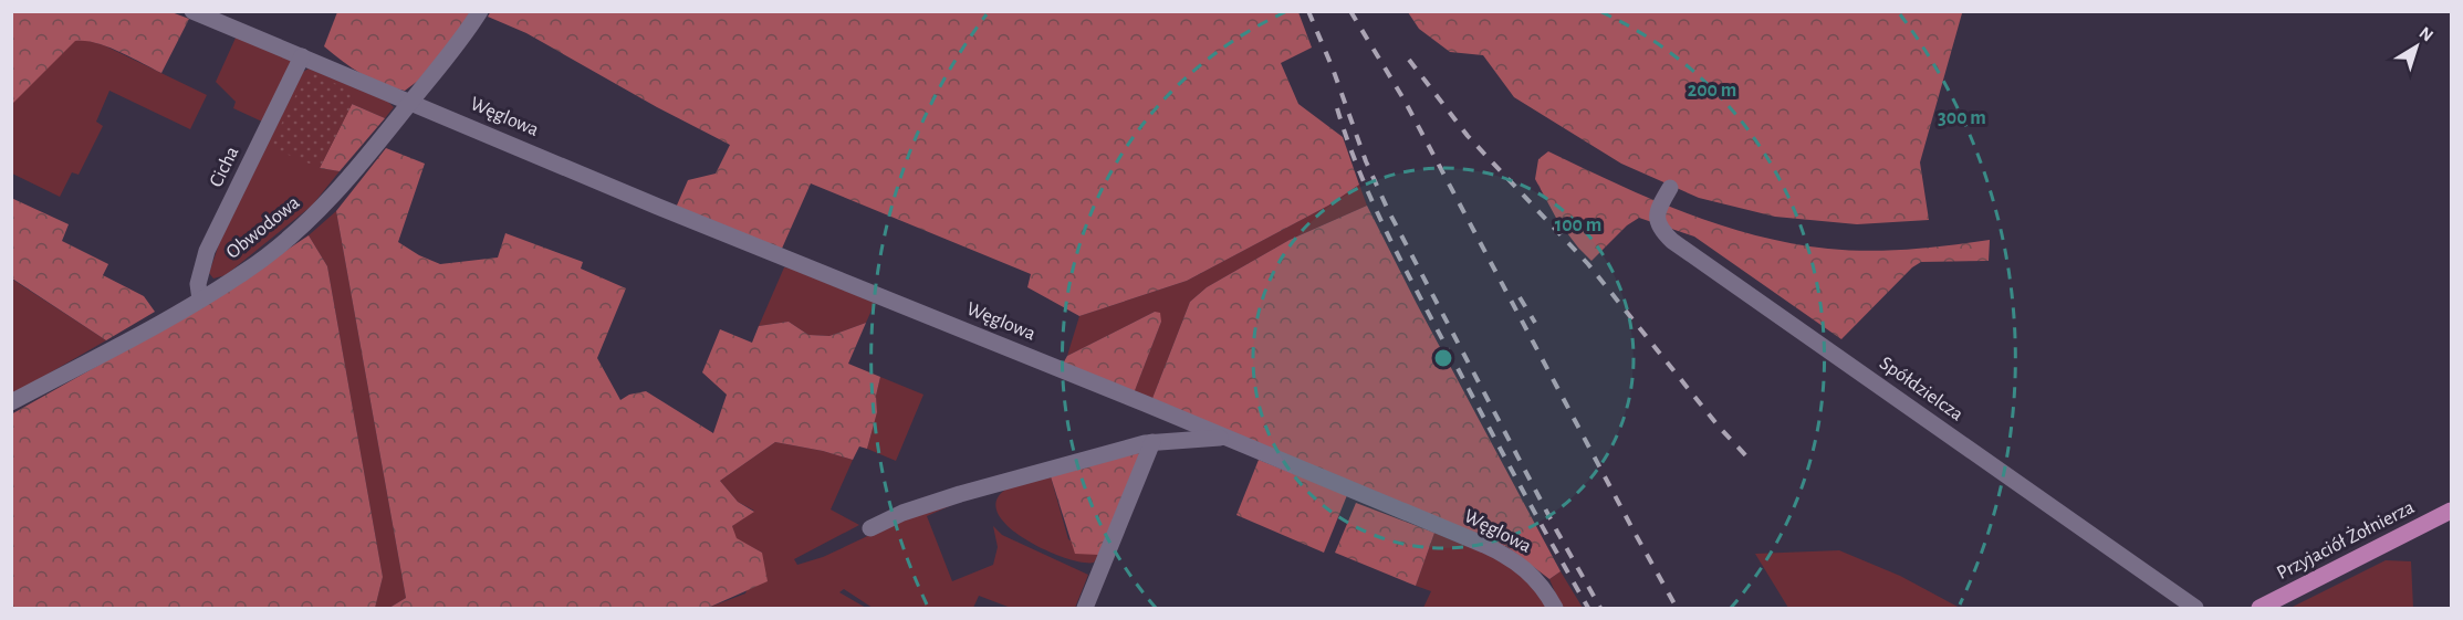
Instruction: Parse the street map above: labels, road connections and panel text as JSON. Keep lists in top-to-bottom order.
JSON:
{
  "streets": {
    "main road": ["Przyjaciół Żołnierza"],
    "street": [
      "Węglowa",
      "Cicha",
      "Obwodowa",
      "Spółdzielcza"
    ]
  },
  "crossings": [
    ["Węglowa", "Obwodowa"],
    ["Cicha", "Obwodowa"]
  ],
  "north": "top right",
  "rings": ["200 m", "300 m", "100 m"]
}
